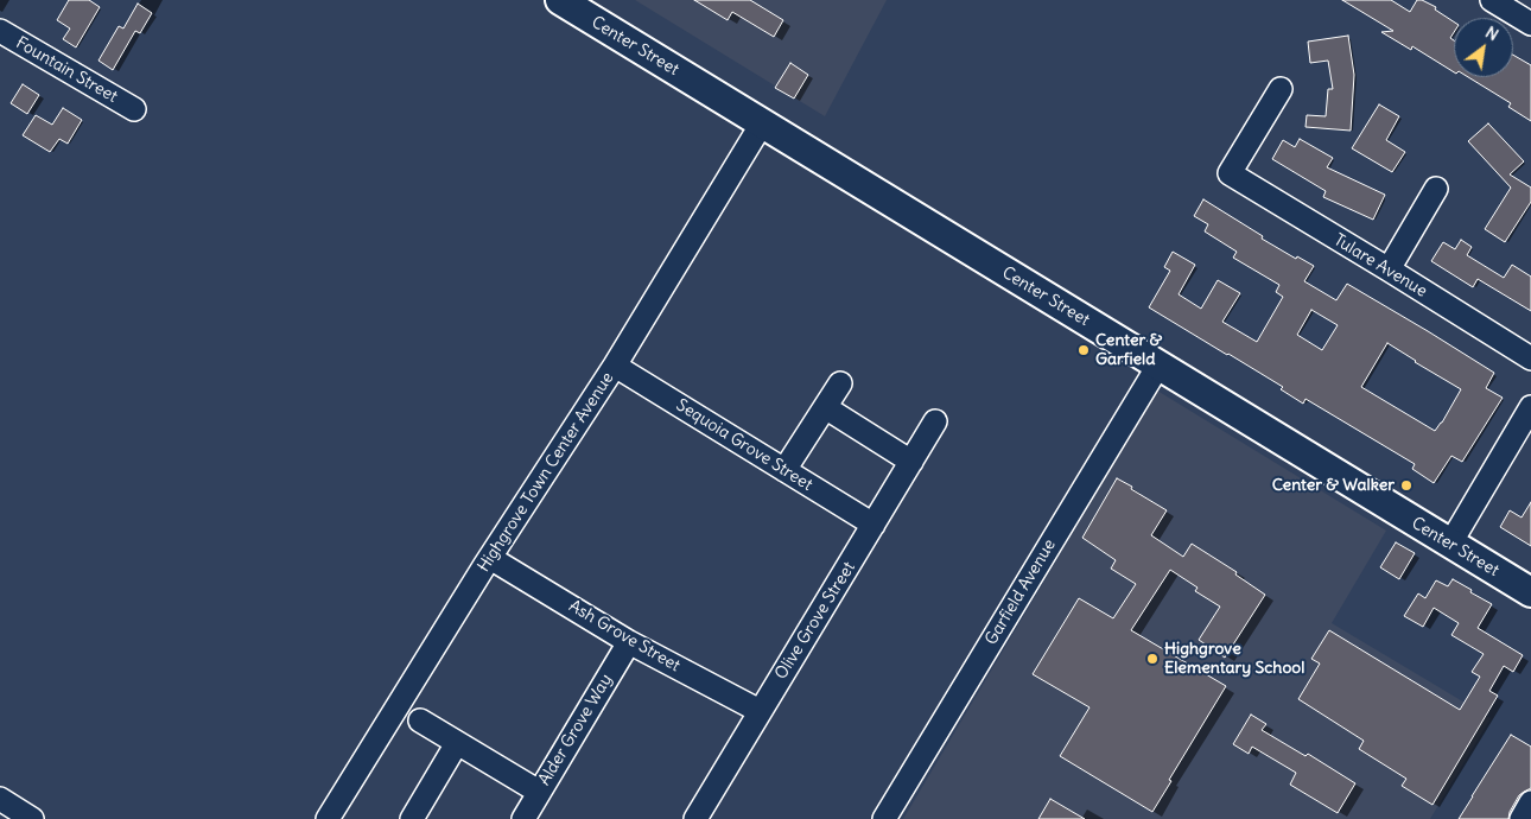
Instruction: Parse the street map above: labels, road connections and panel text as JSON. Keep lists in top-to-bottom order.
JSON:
{
  "streets": {
    "main road": ["Center Street"],
    "street": [
      "Fountain Street",
      "Tulare Avenue",
      "Sequoia Grove Street",
      "Highgrove Town Center Avenue",
      "Garfield Avenue",
      "Olive Grove Street",
      "Ash Grove Street",
      "Alder Grove Way"
    ]
  },
  "crossings": [
    ["Center Street", "Highgrove Town Center Avenue"],
    ["Center Street", "Garfield Avenue"],
    ["Sequoia Grove Street", "Highgrove Town Center Avenue"],
    ["Sequoia Grove Street", "Olive Grove Street"],
    ["Highgrove Town Center Avenue", "Ash Grove Street"],
    ["Olive Grove Street", "Ash Grove Street"],
    ["Ash Grove Street", "Alder Grove Way"]
  ],
  "places": ["Center & Garfield", "Center & Walker", "Highgrove Elementary School"],
  "north": "top right"
}
